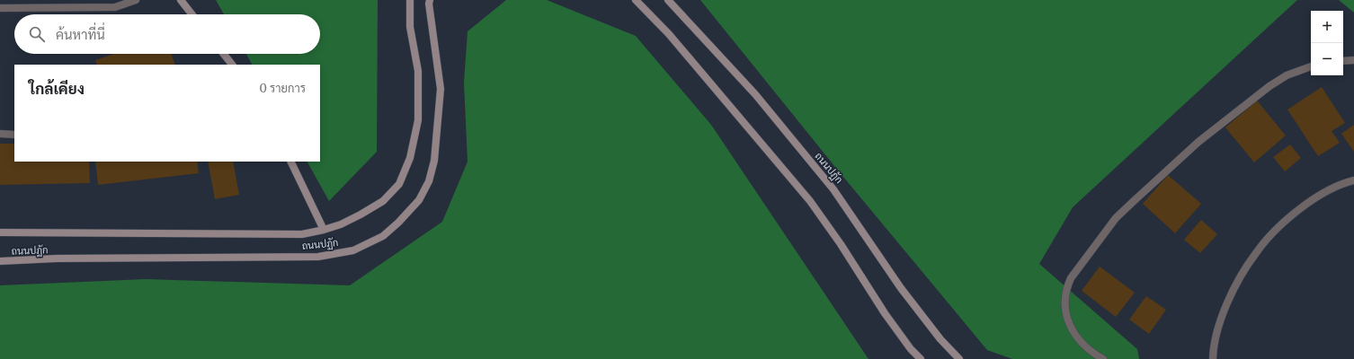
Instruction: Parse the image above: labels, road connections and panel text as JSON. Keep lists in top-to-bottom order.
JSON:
{
  "streets": {
    "main road": ["ถนนปฏัก"]
  },
  "page": {
    "map_buttons": ["+", "−"],
    "search": "ค้นหาที่นี่",
    "heading": ["ใกล้เคียง", "0 รายการ"]
  }
}
